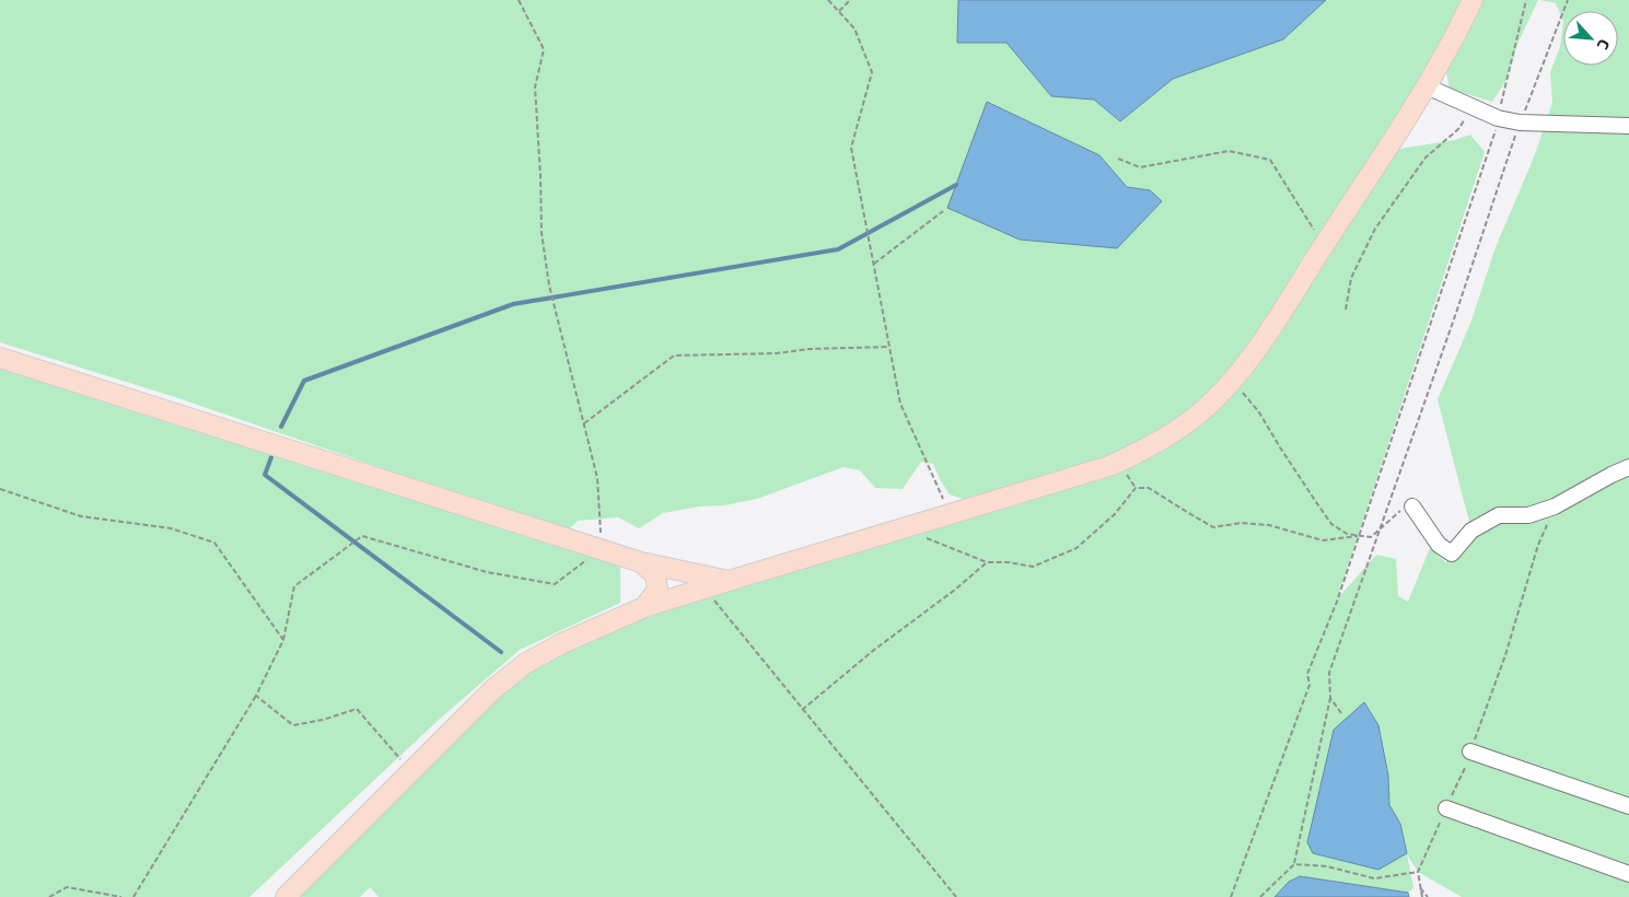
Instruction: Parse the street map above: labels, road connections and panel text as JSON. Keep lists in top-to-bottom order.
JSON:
{
  "north": "bottom right"
}
